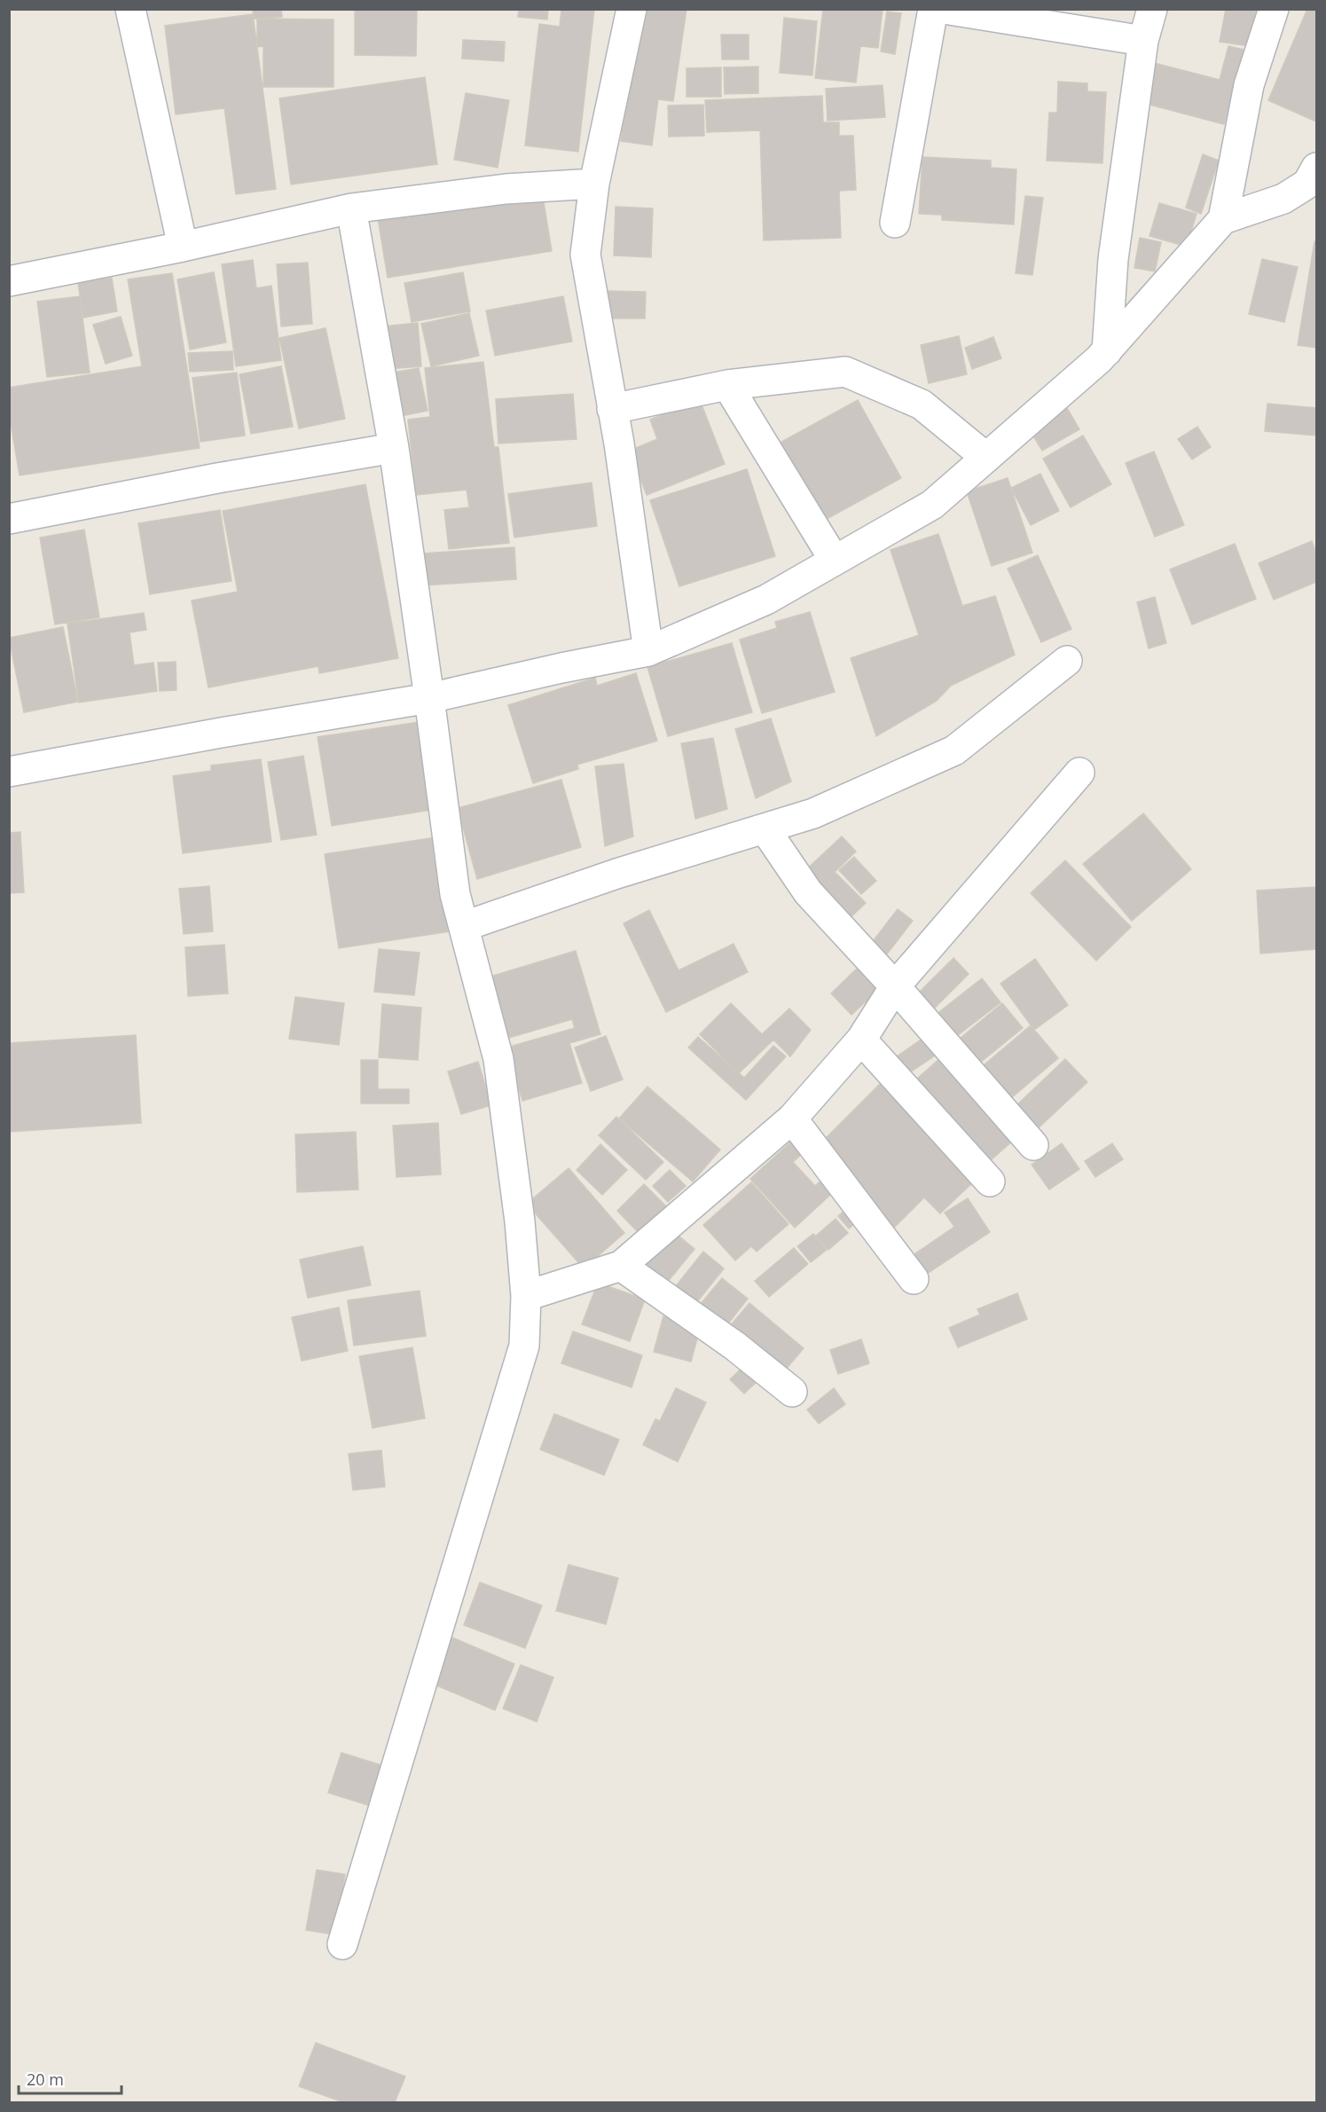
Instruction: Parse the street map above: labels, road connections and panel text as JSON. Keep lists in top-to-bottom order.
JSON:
{
  "scale_bar": "20 m"
}
